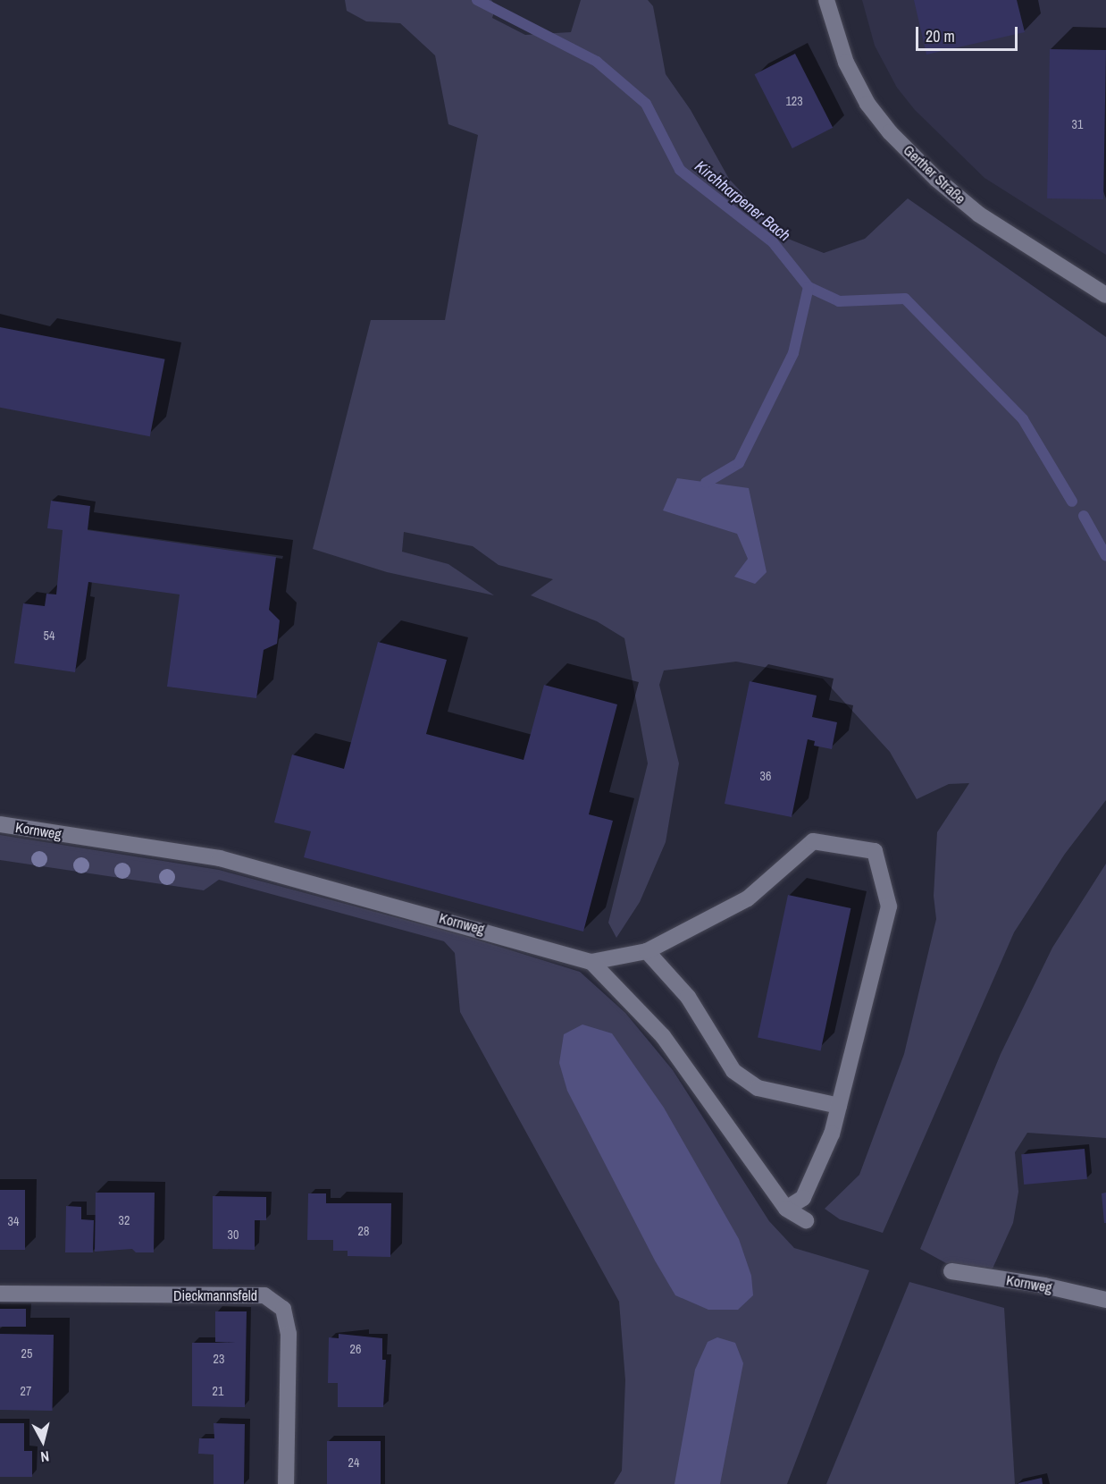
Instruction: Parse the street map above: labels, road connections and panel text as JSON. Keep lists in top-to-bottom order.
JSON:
{
  "streets": {
    "street": ["Gerther Straße", "Kornweg", "Dieckmannsfeld"]
  },
  "water": ["Kirchharpener Bach"],
  "house_numbers": [
    "123",
    "31",
    "54",
    "36",
    "32",
    "34",
    "28",
    "30",
    "26",
    "25",
    "23",
    "27",
    "21",
    "24"
  ],
  "scale_bar": "20 m",
  "north": "bottom"
}
